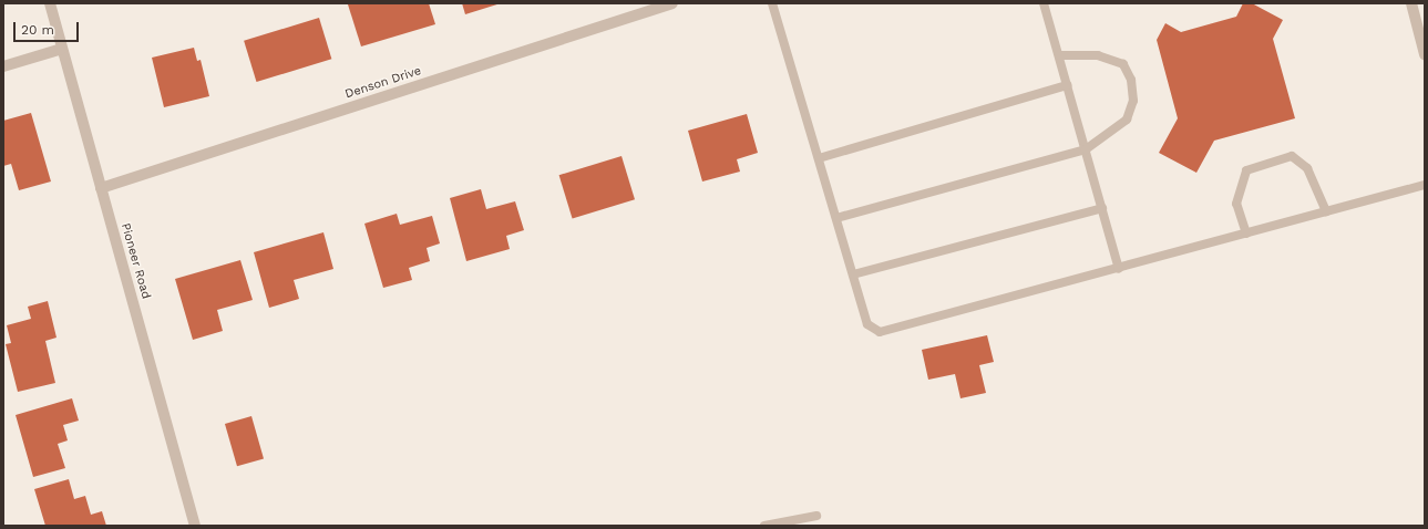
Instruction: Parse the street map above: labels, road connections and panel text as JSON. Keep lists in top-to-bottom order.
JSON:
{
  "streets": {
    "street": ["Denson Drive", "Pioneer Road"]
  },
  "crossings": [
    ["Denson Drive", "Pioneer Road"]
  ],
  "scale_bar": "20 m"
}
